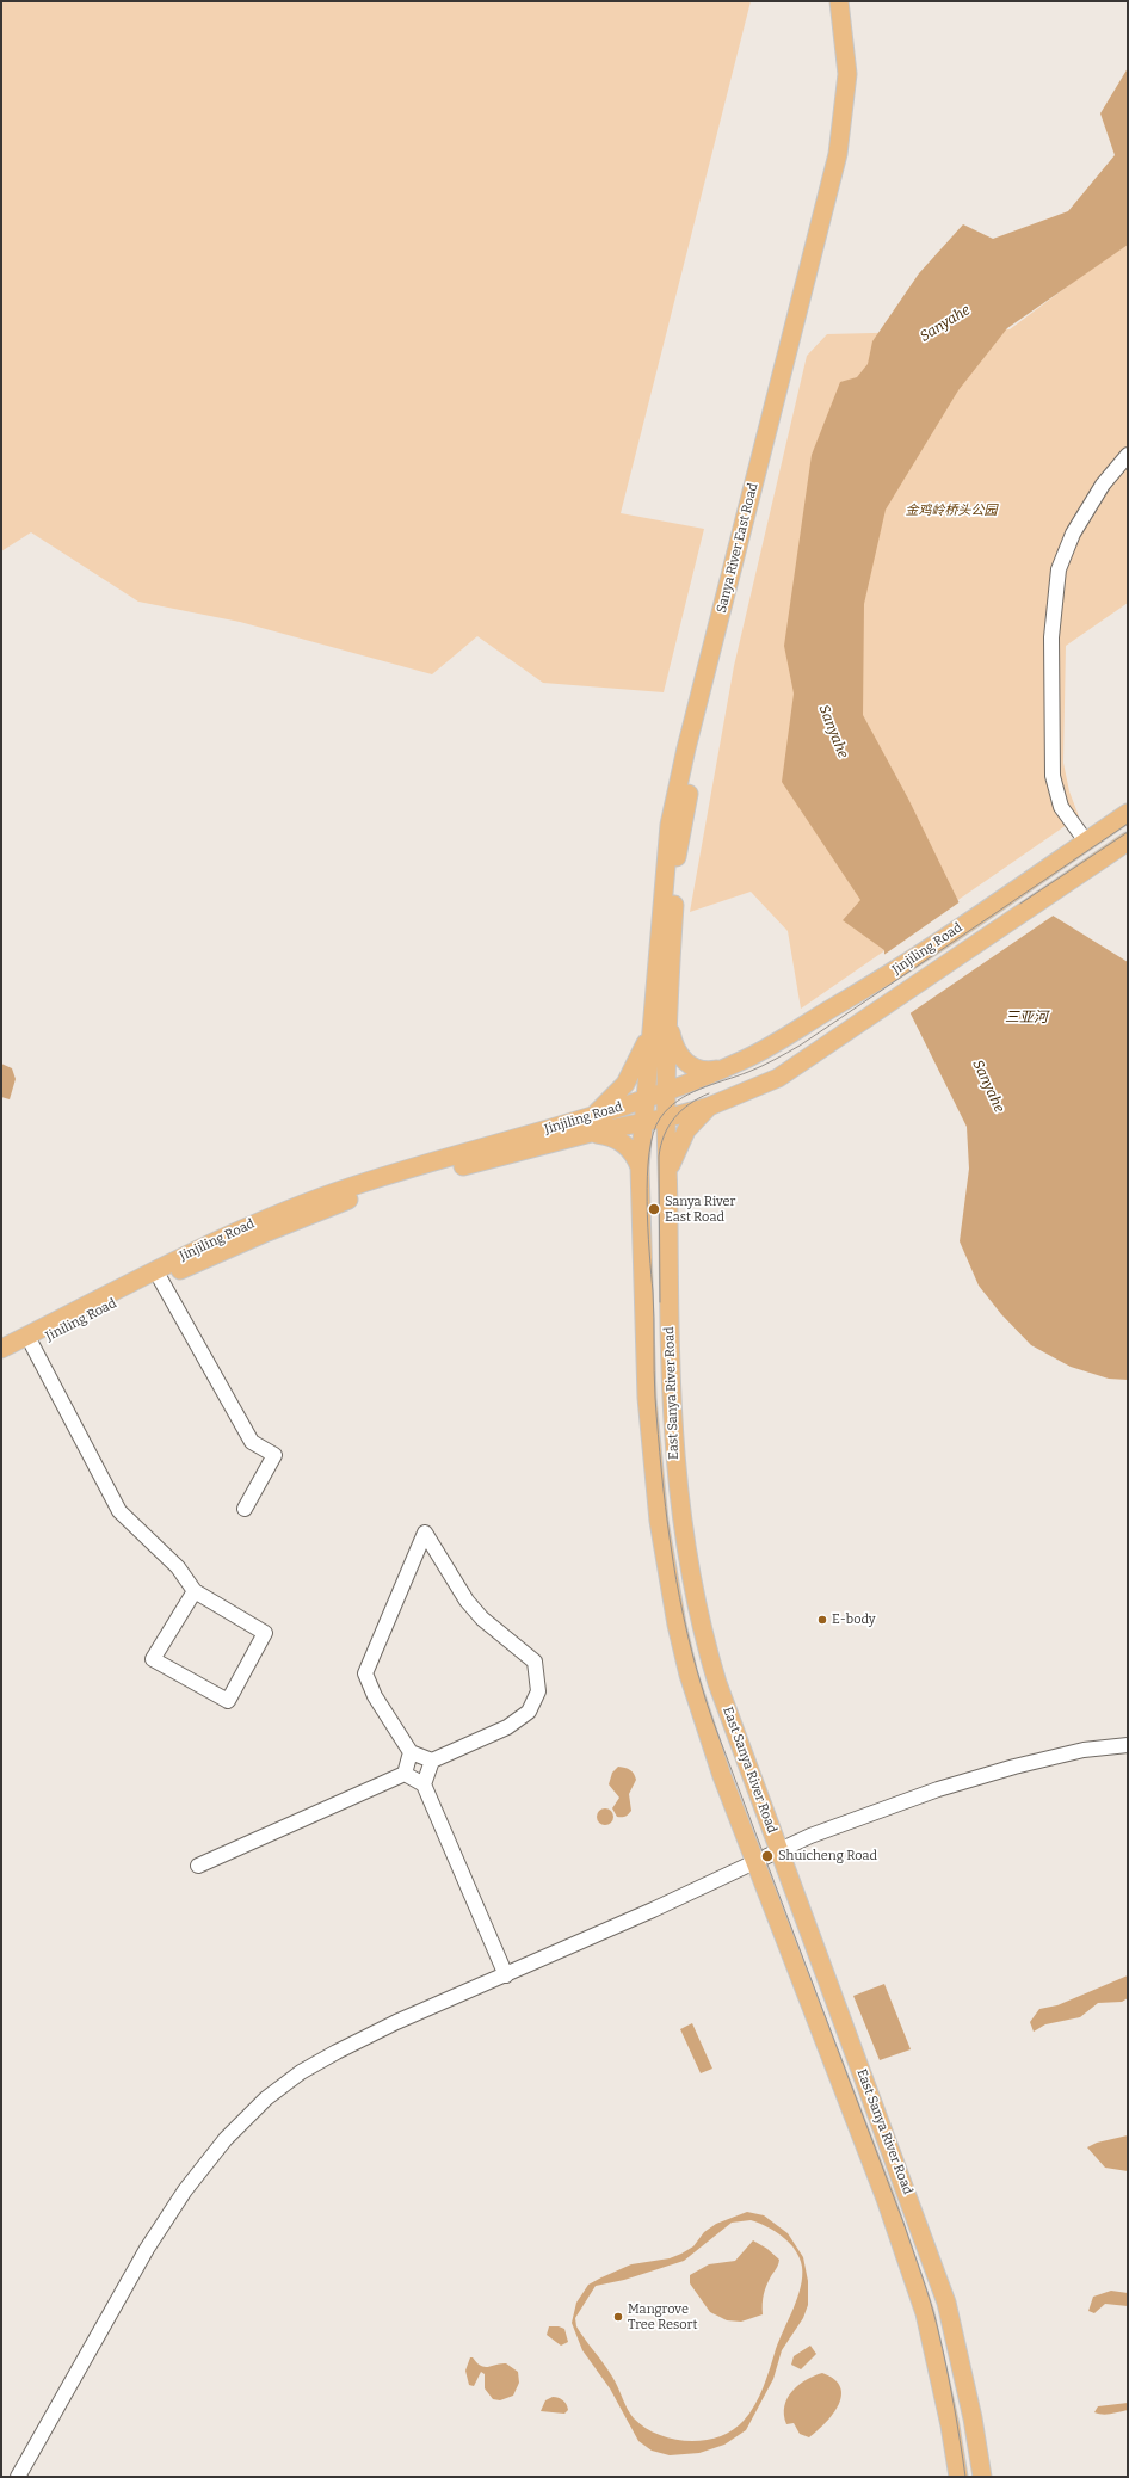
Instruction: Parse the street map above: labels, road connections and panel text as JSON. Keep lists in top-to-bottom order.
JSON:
{
  "streets": {
    "main road": [
      "Sanya River East Road",
      "Jinjiling Road",
      "Jiniling Road",
      "East Sanya River Road"
    ]
  },
  "crossings": [
    ["Sanya River East Road", "Jinjiling Road"],
    ["Sanya River East Road", "East Sanya River Road"],
    ["Jinjiling Road", "Jiniling Road"],
    ["Jinjiling Road", "East Sanya River Road"]
  ],
  "water": ["Sanyahe", "三亚河"],
  "parks": ["金鸡岭桥头公园"],
  "places": [
    "Sanya River East Road",
    "E-body",
    "Shuicheng Road",
    "Mangrove Tree Resort"
  ]
}
